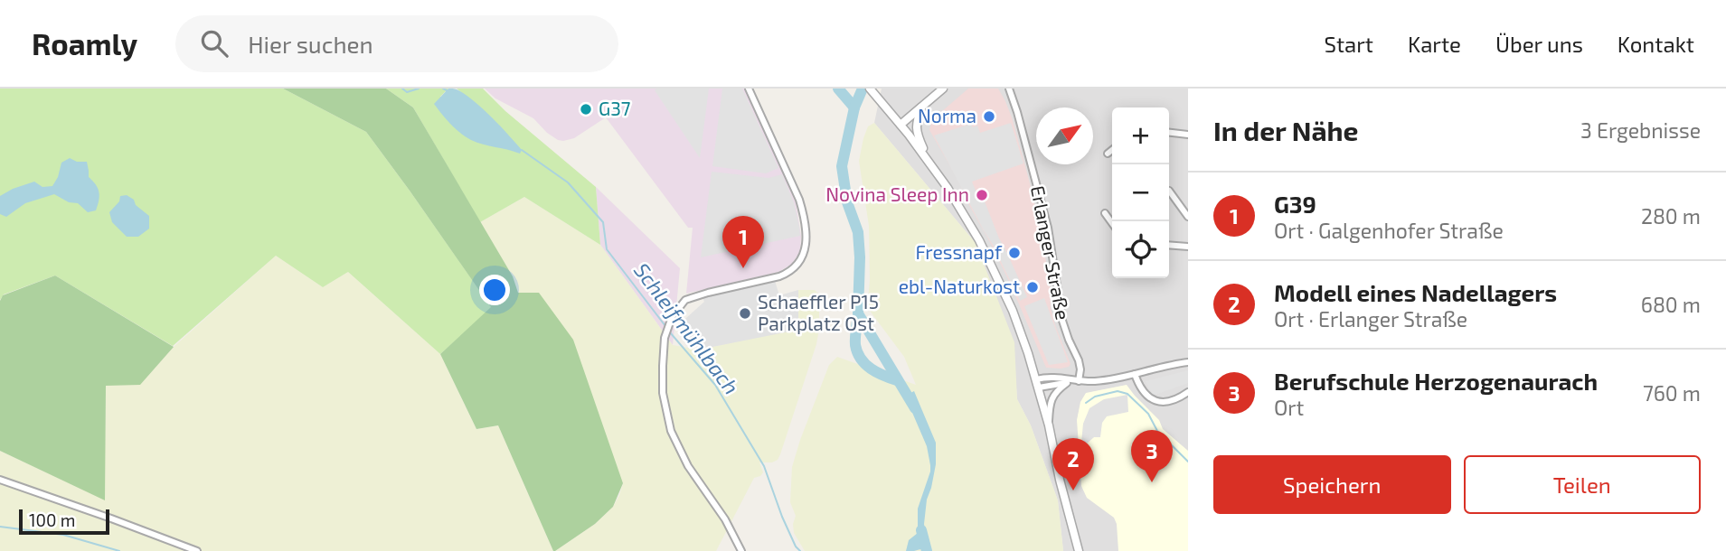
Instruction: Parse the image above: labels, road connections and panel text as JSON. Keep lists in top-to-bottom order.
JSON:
{
  "streets": {
    "street": ["Erlanger Straße"]
  },
  "water": ["Schleifmühlbach"],
  "places": [
    "G37",
    "Norma",
    "Novina Sleep Inn",
    "Fressnapf",
    "ebl-Naturkost",
    "Schaeffler P15 Parkplatz Ost"
  ],
  "scale_bar": "100 m",
  "north": "top right",
  "page": {
    "header": "Roamly",
    "search": "Hier suchen",
    "nav": [
      "Start",
      "Karte",
      "Über uns",
      "Kontakt"
    ],
    "heading": ["In der Nähe", "3 Ergebnisse"],
    "map_buttons": ["+", "−"],
    "list": [
      {
        "mark": "1",
        "name": "G39",
        "note": "Ort · Galgenhofer Straße",
        "value": "280 m"
      },
      {
        "mark": "2",
        "name": "Modell eines Nadellagers",
        "note": "Ort · Erlanger Straße",
        "value": "680 m"
      },
      {
        "mark": "3",
        "name": "Berufschule Herzogenaurach",
        "note": "Ort",
        "value": "760 m"
      }
    ],
    "pins": ["1", "3", "2"],
    "buttons": ["Speichern", "Teilen"],
    "scale": "100 m"
  }
}
